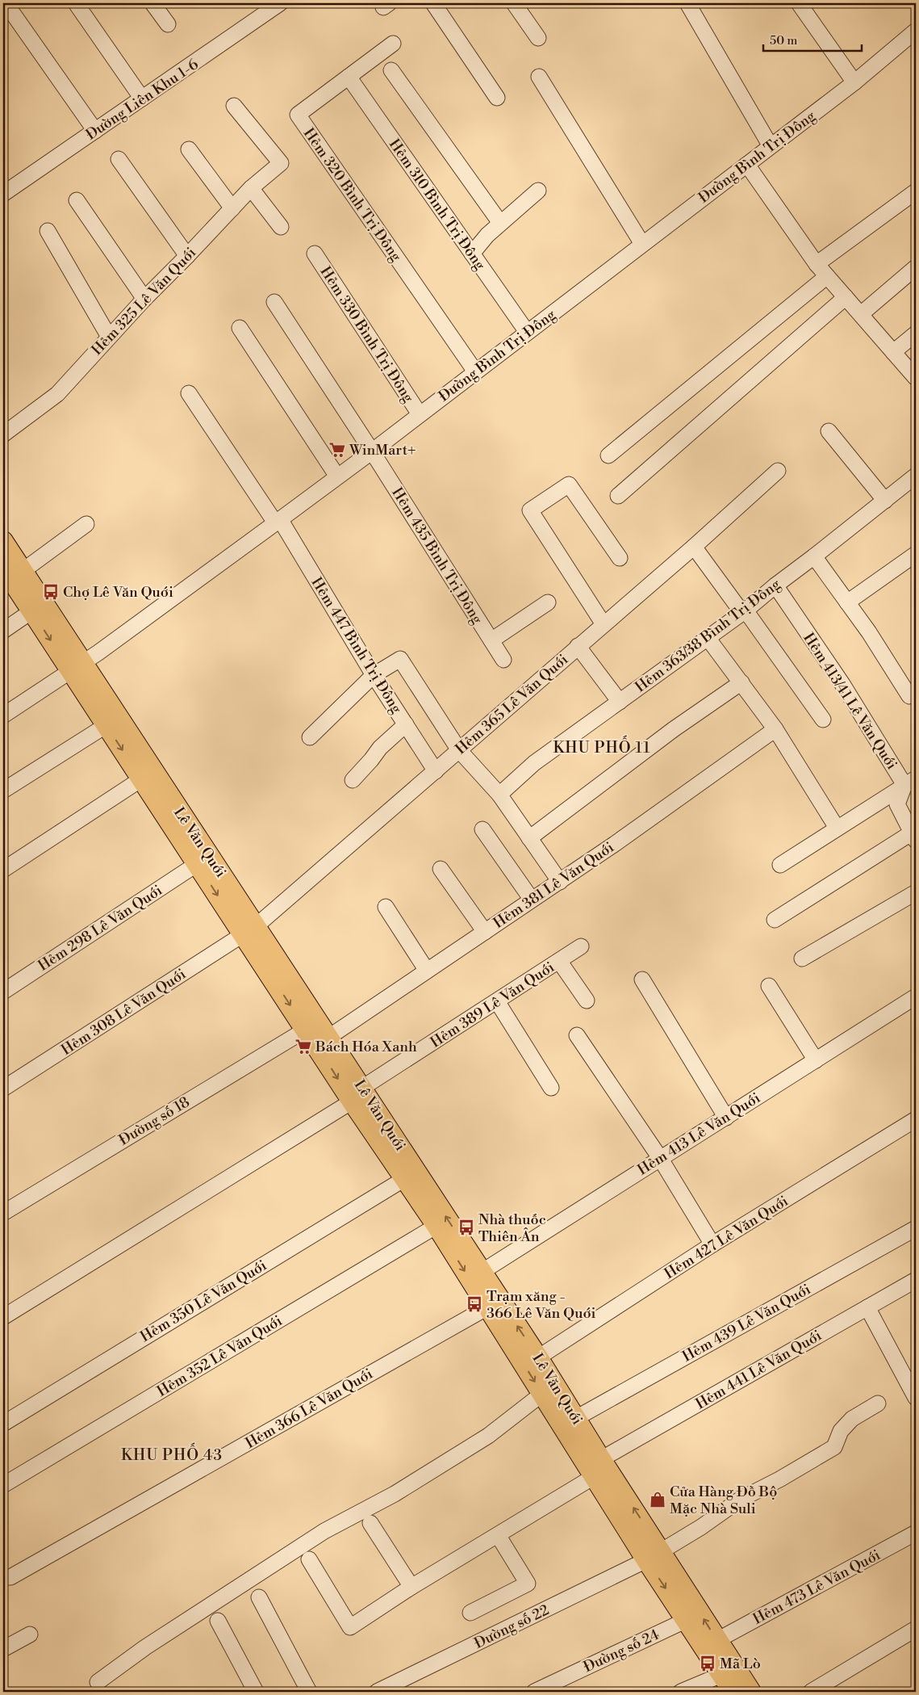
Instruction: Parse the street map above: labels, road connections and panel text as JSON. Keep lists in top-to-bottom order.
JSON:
{
  "streets": {
    "main road": ["Lê Văn Quới"],
    "street": [
      "Đường Liên Khu 1-6",
      "Đường Bình Trị Đông",
      "Hẻm 320 Bình Trị Đông",
      "Hẻm 310 Bình Trị Đông",
      "Hẻm 325 Lê Văn Quới",
      "Hẻm 330 Bình Trị Đông",
      "Hẻm 435 Bình Trị Đông",
      "Hẻm 363/38 Bình Trị Đông",
      "Hẻm 447 Bình Trị Đông",
      "Hẻm 413/41 Lê Văn Quới",
      "Hẻm 365 Lê Văn Quới",
      "Hẻm 381 Lê Văn Quới",
      "Hẻm 298 Lê Văn Quới",
      "Hẻm 389 Lê Văn Quới",
      "Hẻm 308 Lê Văn Quới",
      "Đường số 18",
      "Hẻm 413 Lê Văn Quới",
      "Hẻm 427 Lê Văn Quới",
      "Hẻm 350 Lê Văn Quới",
      "Hẻm 439 Lê Văn Quới",
      "Hẻm 352 Lê Văn Quới",
      "Hẻm 441 Lê Văn Quới",
      "Hẻm 366 Lê Văn Quới",
      "Hẻm 473 Lê Văn Quới",
      "Đường số 22",
      "Đường số 24"
    ]
  },
  "crossings": [
    ["Đường Bình Trị Đông", "Hẻm 320 Bình Trị Đông"],
    ["Đường Bình Trị Đông", "Hẻm 310 Bình Trị Đông"],
    ["Đường Bình Trị Đông", "Hẻm 330 Bình Trị Đông"],
    ["Đường Bình Trị Đông", "Hẻm 435 Bình Trị Đông"],
    ["Đường Bình Trị Đông", "Hẻm 447 Bình Trị Đông"],
    ["Đường Bình Trị Đông", "Lê Văn Quới"],
    ["Hẻm 320 Bình Trị Đông", "Hẻm 310 Bình Trị Đông"],
    ["Hẻm 363/38 Bình Trị Đông", "Hẻm 413/41 Lê Văn Quới"],
    ["Hẻm 447 Bình Trị Đông", "Hẻm 365 Lê Văn Quới"],
    ["Hẻm 365 Lê Văn Quới", "Lê Văn Quới"],
    ["Hẻm 365 Lê Văn Quới", "Hẻm 308 Lê Văn Quới"],
    ["Lê Văn Quới", "Hẻm 381 Lê Văn Quới"],
    ["Lê Văn Quới", "Hẻm 298 Lê Văn Quới"],
    ["Lê Văn Quới", "Hẻm 389 Lê Văn Quới"],
    ["Lê Văn Quới", "Hẻm 308 Lê Văn Quới"],
    ["Lê Văn Quới", "Đường số 18"],
    ["Lê Văn Quới", "Hẻm 413 Lê Văn Quới"],
    ["Lê Văn Quới", "Hẻm 427 Lê Văn Quới"],
    ["Lê Văn Quới", "Hẻm 350 Lê Văn Quới"],
    ["Lê Văn Quới", "Hẻm 439 Lê Văn Quới"],
    ["Lê Văn Quới", "Hẻm 352 Lê Văn Quới"],
    ["Lê Văn Quới", "Hẻm 441 Lê Văn Quới"],
    ["Lê Văn Quới", "Hẻm 366 Lê Văn Quới"],
    ["Lê Văn Quới", "Hẻm 473 Lê Văn Quới"],
    ["Lê Văn Quới", "Đường số 22"],
    ["Lê Văn Quới", "Đường số 24"]
  ],
  "districts": ["KHU PHỐ 11", "KHU PHỐ 43"],
  "places": {
    "supermarket": ["WinMart+", "Bách Hóa Xanh"],
    "bus stop": [
      "Chợ Lê Văn Quới",
      "Nhà thuốc Thiên Ân",
      "Trạm xăng - 366 Lê Văn Quới",
      "Mã Lò"
    ],
    "shop": ["Cửa Hàng Đồ Bộ Mặc Nhà Suli"]
  },
  "scale_bar": "50 m"
}
